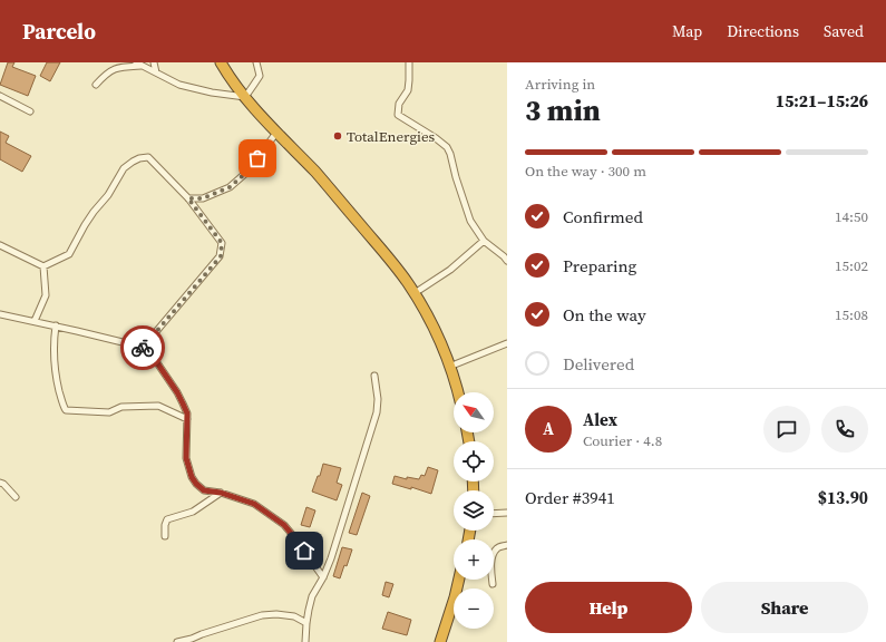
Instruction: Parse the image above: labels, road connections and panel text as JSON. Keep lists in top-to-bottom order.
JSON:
{
  "places": ["TotalEnergies"],
  "north": "top left",
  "page": {
    "header": "Parcelo",
    "nav": ["Map", "Directions", "Saved"],
    "heading": ["3 min", "Arriving in", "15:21–15:26"],
    "panel": [
      "Alex",
      "Courier · 4.8",
      "Order #3941",
      "$13.90"
    ],
    "bar": "On the way · 300 m",
    "list": [
      ["Confirmed", "14:50"],
      ["Preparing", "15:02"],
      ["On the way", "15:08"],
      "Delivered"
    ],
    "map_buttons": ["+", "−"],
    "round": "A",
    "buttons": ["Help", "Share"]
  }
}
